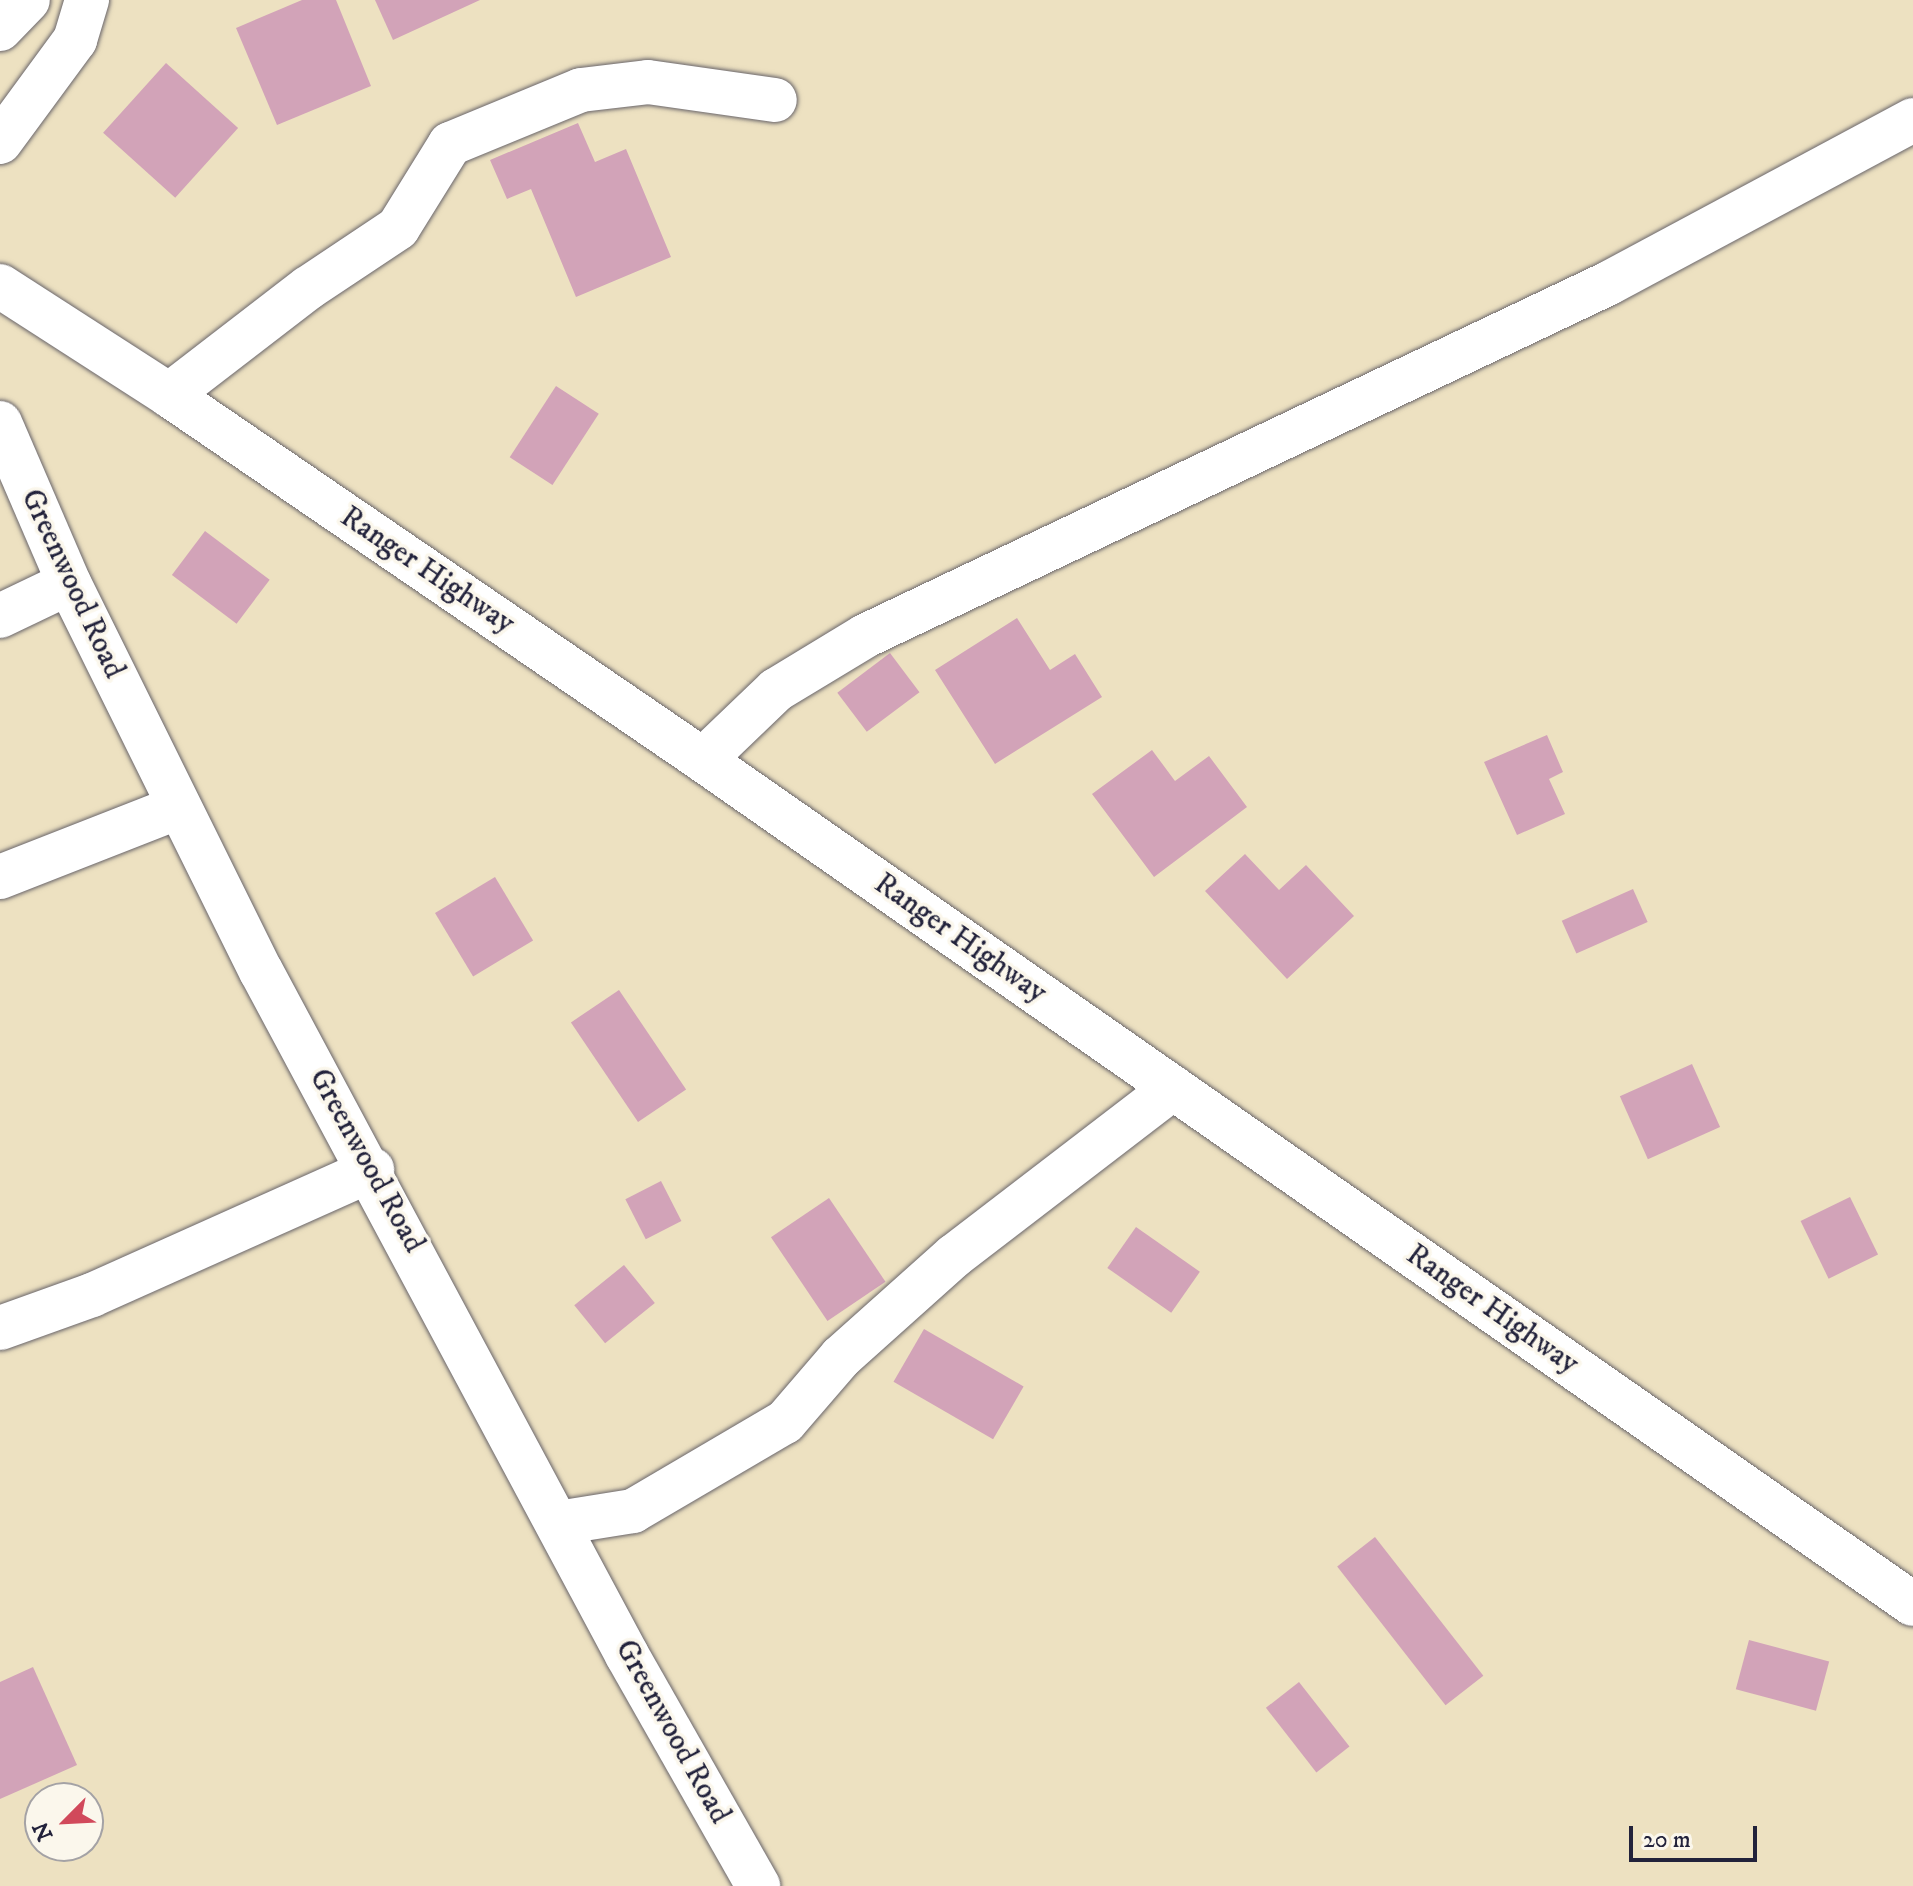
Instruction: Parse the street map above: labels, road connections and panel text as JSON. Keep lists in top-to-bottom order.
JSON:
{
  "streets": {
    "street": ["Ranger Highway", "Greenwood Road"]
  },
  "scale_bar": "20 m",
  "north": "bottom left"
}
